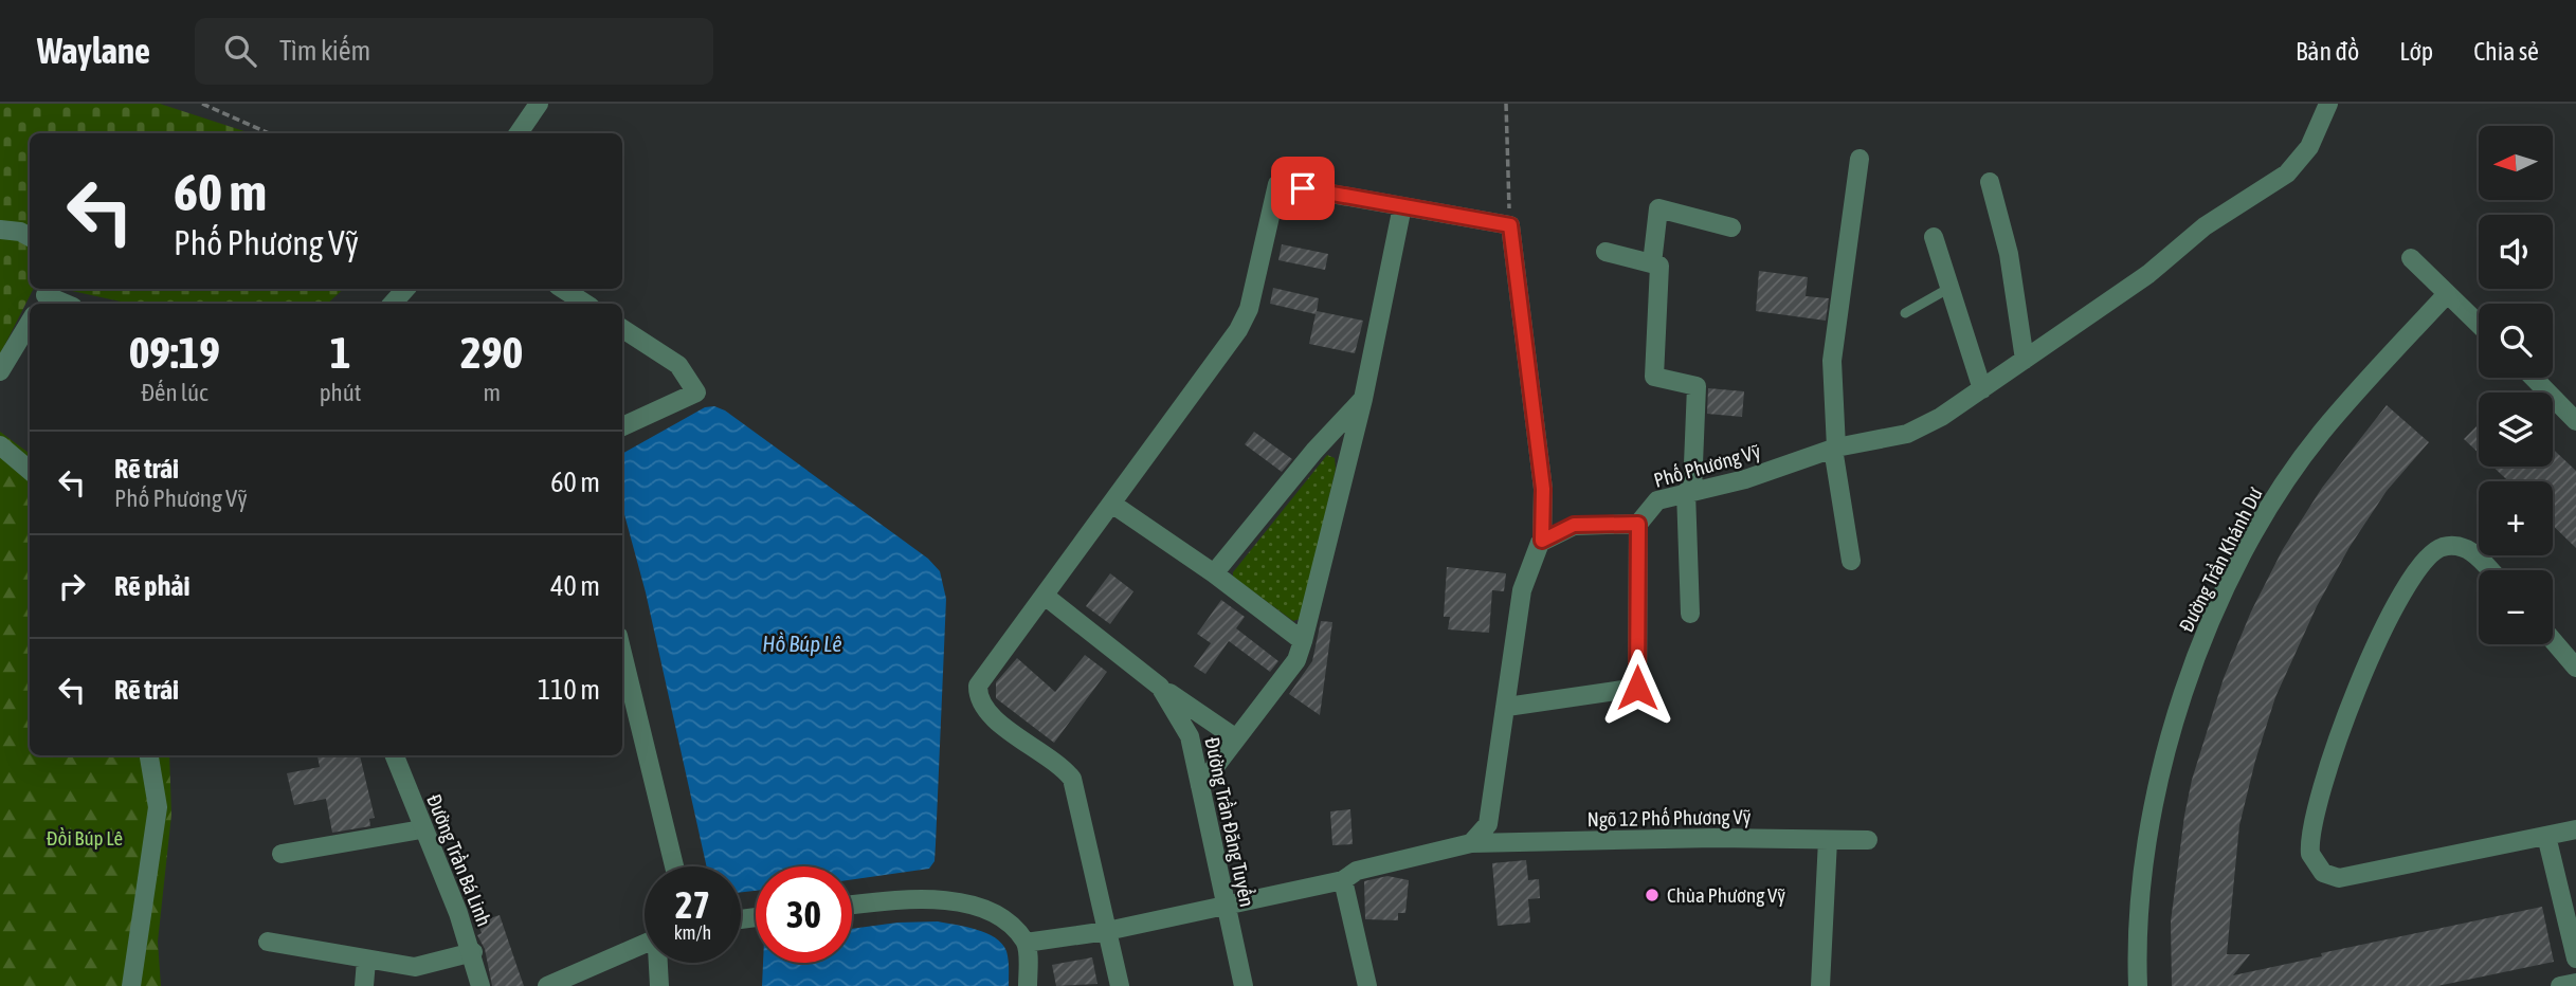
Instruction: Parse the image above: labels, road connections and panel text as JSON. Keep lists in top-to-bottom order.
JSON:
{
  "streets": {
    "street": [
      "Phố Phương Vỹ",
      "Đường Trần Khánh Dư",
      "Ngõ 12 Phố Phương Vỹ",
      "Đường Trần Đăng Tuyển",
      "Đường Trần Bá Linh"
    ]
  },
  "water": ["Hồ Búp Lê"],
  "parks": ["Đồi Búp Lê"],
  "places": ["Chùa Phương Vỹ"],
  "north": "left",
  "page": {
    "header": "Waylane",
    "search": "Tìm kiếm",
    "nav": ["Bản đồ", "Lớp", "Chia sẻ"],
    "map_buttons": ["+", "−"],
    "turn": ["60 m", "Phố Phương Vỹ"],
    "eta": [
      "09:19",
      "Đến lúc",
      "1",
      "phút",
      "290",
      "m"
    ],
    "list": [
      {
        "name": "Rẽ trái",
        "note": "Phố Phương Vỹ",
        "value": "60 m"
      },
      {
        "name": "Rẽ phải",
        "value": "40 m"
      },
      {
        "name": "Rẽ trái",
        "value": "110 m"
      }
    ],
    "speed": "27 km/h",
    "limit": "30"
  }
}
